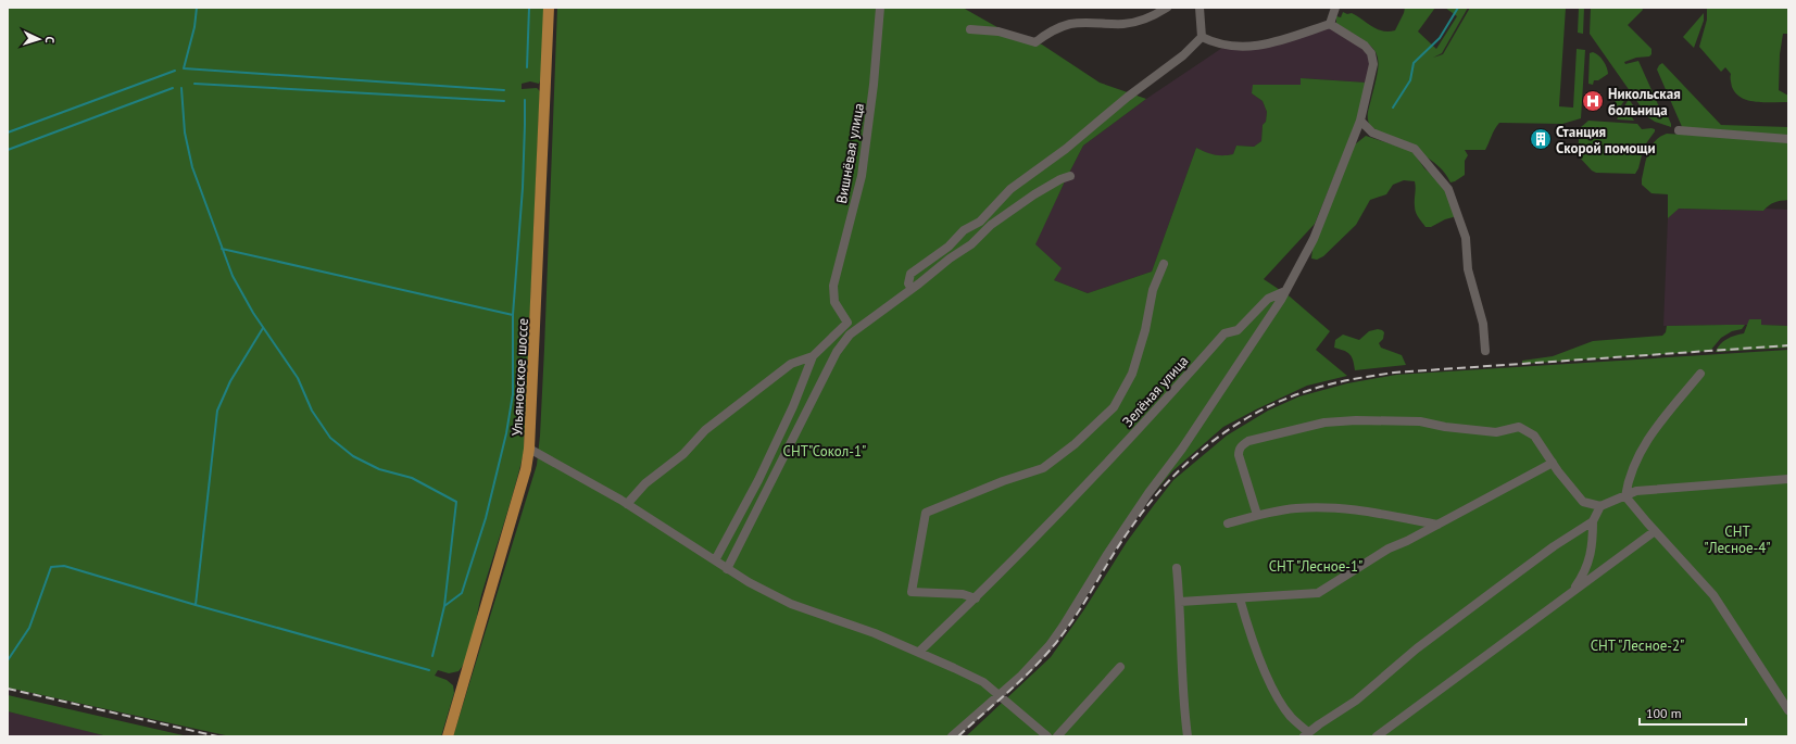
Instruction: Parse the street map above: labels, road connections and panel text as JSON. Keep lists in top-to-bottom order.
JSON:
{
  "streets": {
    "main road": ["Ульяновское шоссе"],
    "street": ["Вишнёвая улица", "Зелёная улица"]
  },
  "parks": [
    "СНТ\"Сокол-1\"",
    "СНТ \"Лесное-4\"",
    "СНТ \"Лесное-1\"",
    "СНТ \"Лесное-2\""
  ],
  "places": {
    "hospital": ["Никольская больница"],
    "building": ["Станция Скорой помощи"]
  },
  "scale_bar": "100 m",
  "north": "right"
}
